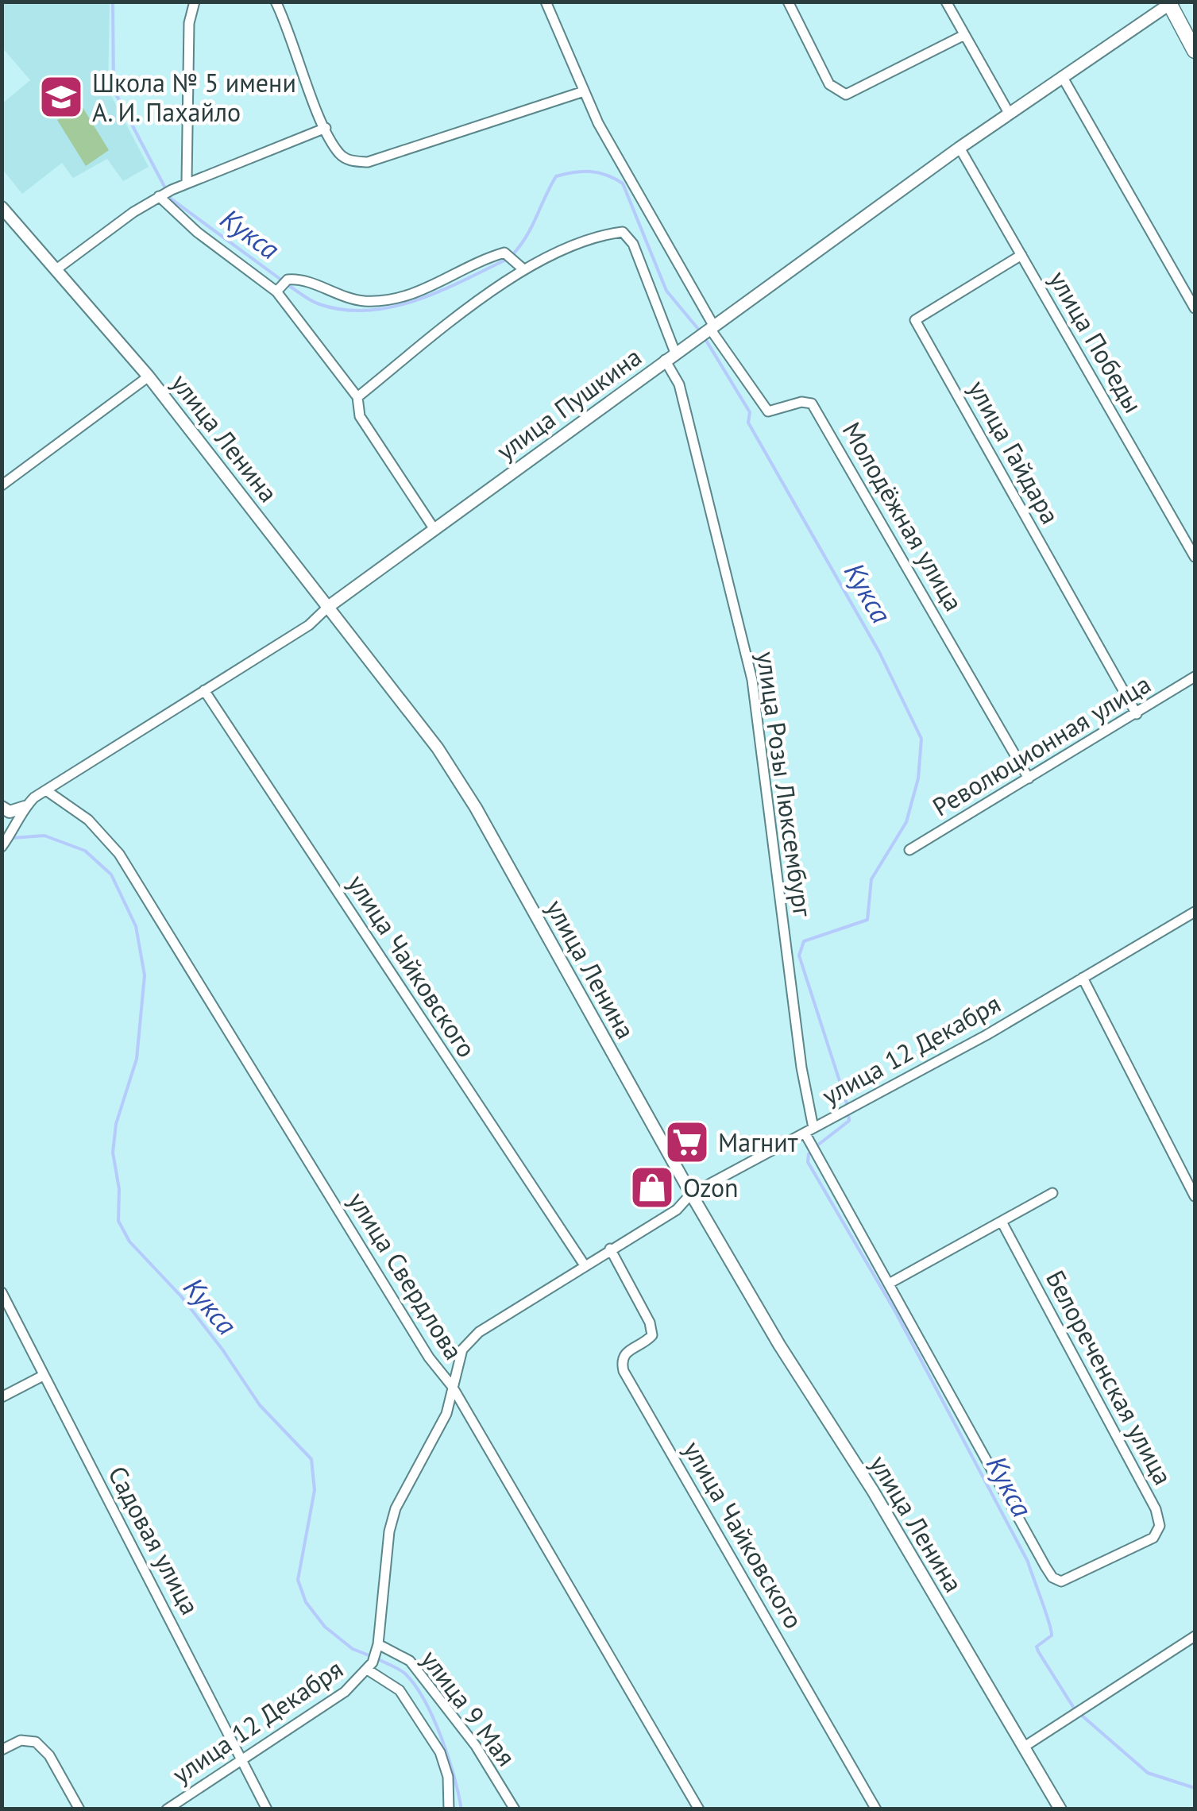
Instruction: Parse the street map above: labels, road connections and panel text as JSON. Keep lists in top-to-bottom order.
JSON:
{
  "streets": {
    "street": [
      "улица Победы",
      "улица Пушкина",
      "улица Ленина",
      "улица Гайдара",
      "Молодёжная улица",
      "Революционная улица",
      "улица Розы Люксембург",
      "улица Чайковского",
      "улица 12 Декабря",
      "улица Свердлова",
      "Белореченская улица",
      "Садовая улица",
      "улица 9 Мая"
    ]
  },
  "crossings": [
    ["улица Победы", "улица Пушкина"],
    ["улица Победы", "улица Гайдара"],
    ["улица Пушкина", "улица Ленина"],
    ["улица Пушкина", "Молодёжная улица"],
    ["улица Пушкина", "улица Розы Люксембург"],
    ["улица Пушкина", "улица Чайковского"],
    ["улица Пушкина", "улица Свердлова"],
    ["улица Ленина", "улица 12 Декабря"],
    ["улица Гайдара", "Революционная улица"],
    ["Молодёжная улица", "Революционная улица"],
    ["улица Розы Люксембург", "улица 12 Декабря"],
    ["улица Розы Люксембург", "Белореченская улица"],
    ["улица Чайковского", "улица 12 Декабря"],
    ["улица 12 Декабря", "улица Свердлова"],
    ["улица 12 Декабря", "Белореченская улица"],
    ["улица 12 Декабря", "Садовая улица"],
    ["улица 12 Декабря", "улица 9 Мая"]
  ],
  "water": ["Кукса"],
  "places": {
    "school or university": ["Школа № 5 имени А. И. Пахайло"],
    "supermarket": ["Магнит"],
    "shop": ["Ozon"]
  }
}
